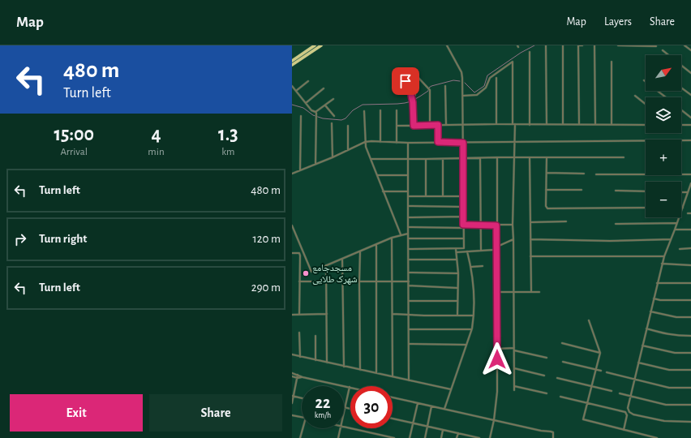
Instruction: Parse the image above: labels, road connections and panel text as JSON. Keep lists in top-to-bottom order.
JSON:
{
  "places": ["مسجدجامع شهرک طلایی"],
  "north": "top right",
  "page": {
    "header": "Map",
    "nav": ["Map", "Layers", "Share"],
    "turn": ["480 m", "Turn left"],
    "map_buttons": ["+", "−"],
    "eta": [
      "15:00",
      "Arrival",
      "4",
      "min",
      "1.3",
      "km"
    ],
    "list": [
      {
        "name": "Turn left",
        "value": "480 m"
      },
      {
        "name": "Turn right",
        "value": "120 m"
      },
      {
        "name": "Turn left",
        "value": "290 m"
      }
    ],
    "speed": "22 km/h",
    "limit": "30",
    "buttons": ["Exit", "Share"]
  }
}
